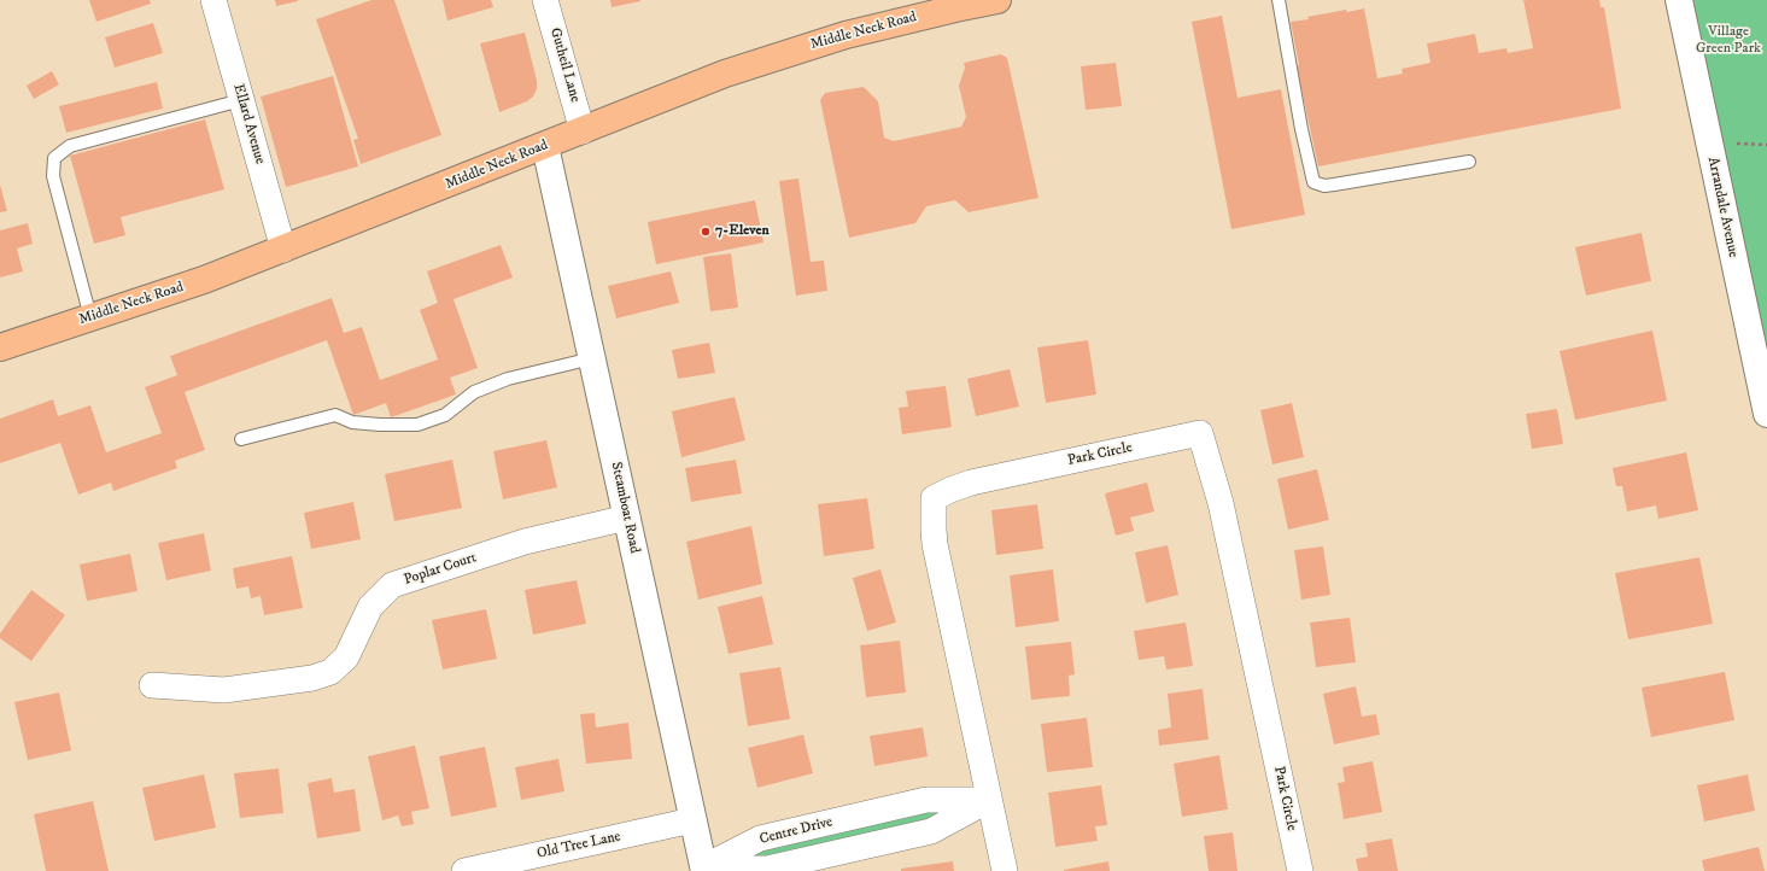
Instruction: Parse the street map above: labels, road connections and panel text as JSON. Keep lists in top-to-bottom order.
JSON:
{
  "streets": {
    "main road": ["Middle Neck Road"],
    "street": [
      "Gutheil Lane",
      "Ellard Avenue",
      "Arrandale Avenue",
      "Park Circle",
      "Steamboat Road",
      "Poplar Court",
      "Centre Drive",
      "Old Tree Lane"
    ]
  },
  "crossings": [
    ["Middle Neck Road", "Gutheil Lane"],
    ["Middle Neck Road", "Ellard Avenue"],
    ["Middle Neck Road", "Steamboat Road"],
    ["Park Circle", "Centre Drive"],
    ["Steamboat Road", "Poplar Court"],
    ["Steamboat Road", "Centre Drive"],
    ["Steamboat Road", "Old Tree Lane"]
  ],
  "parks": ["Village Green Park"],
  "places": ["7-Eleven"]
}
